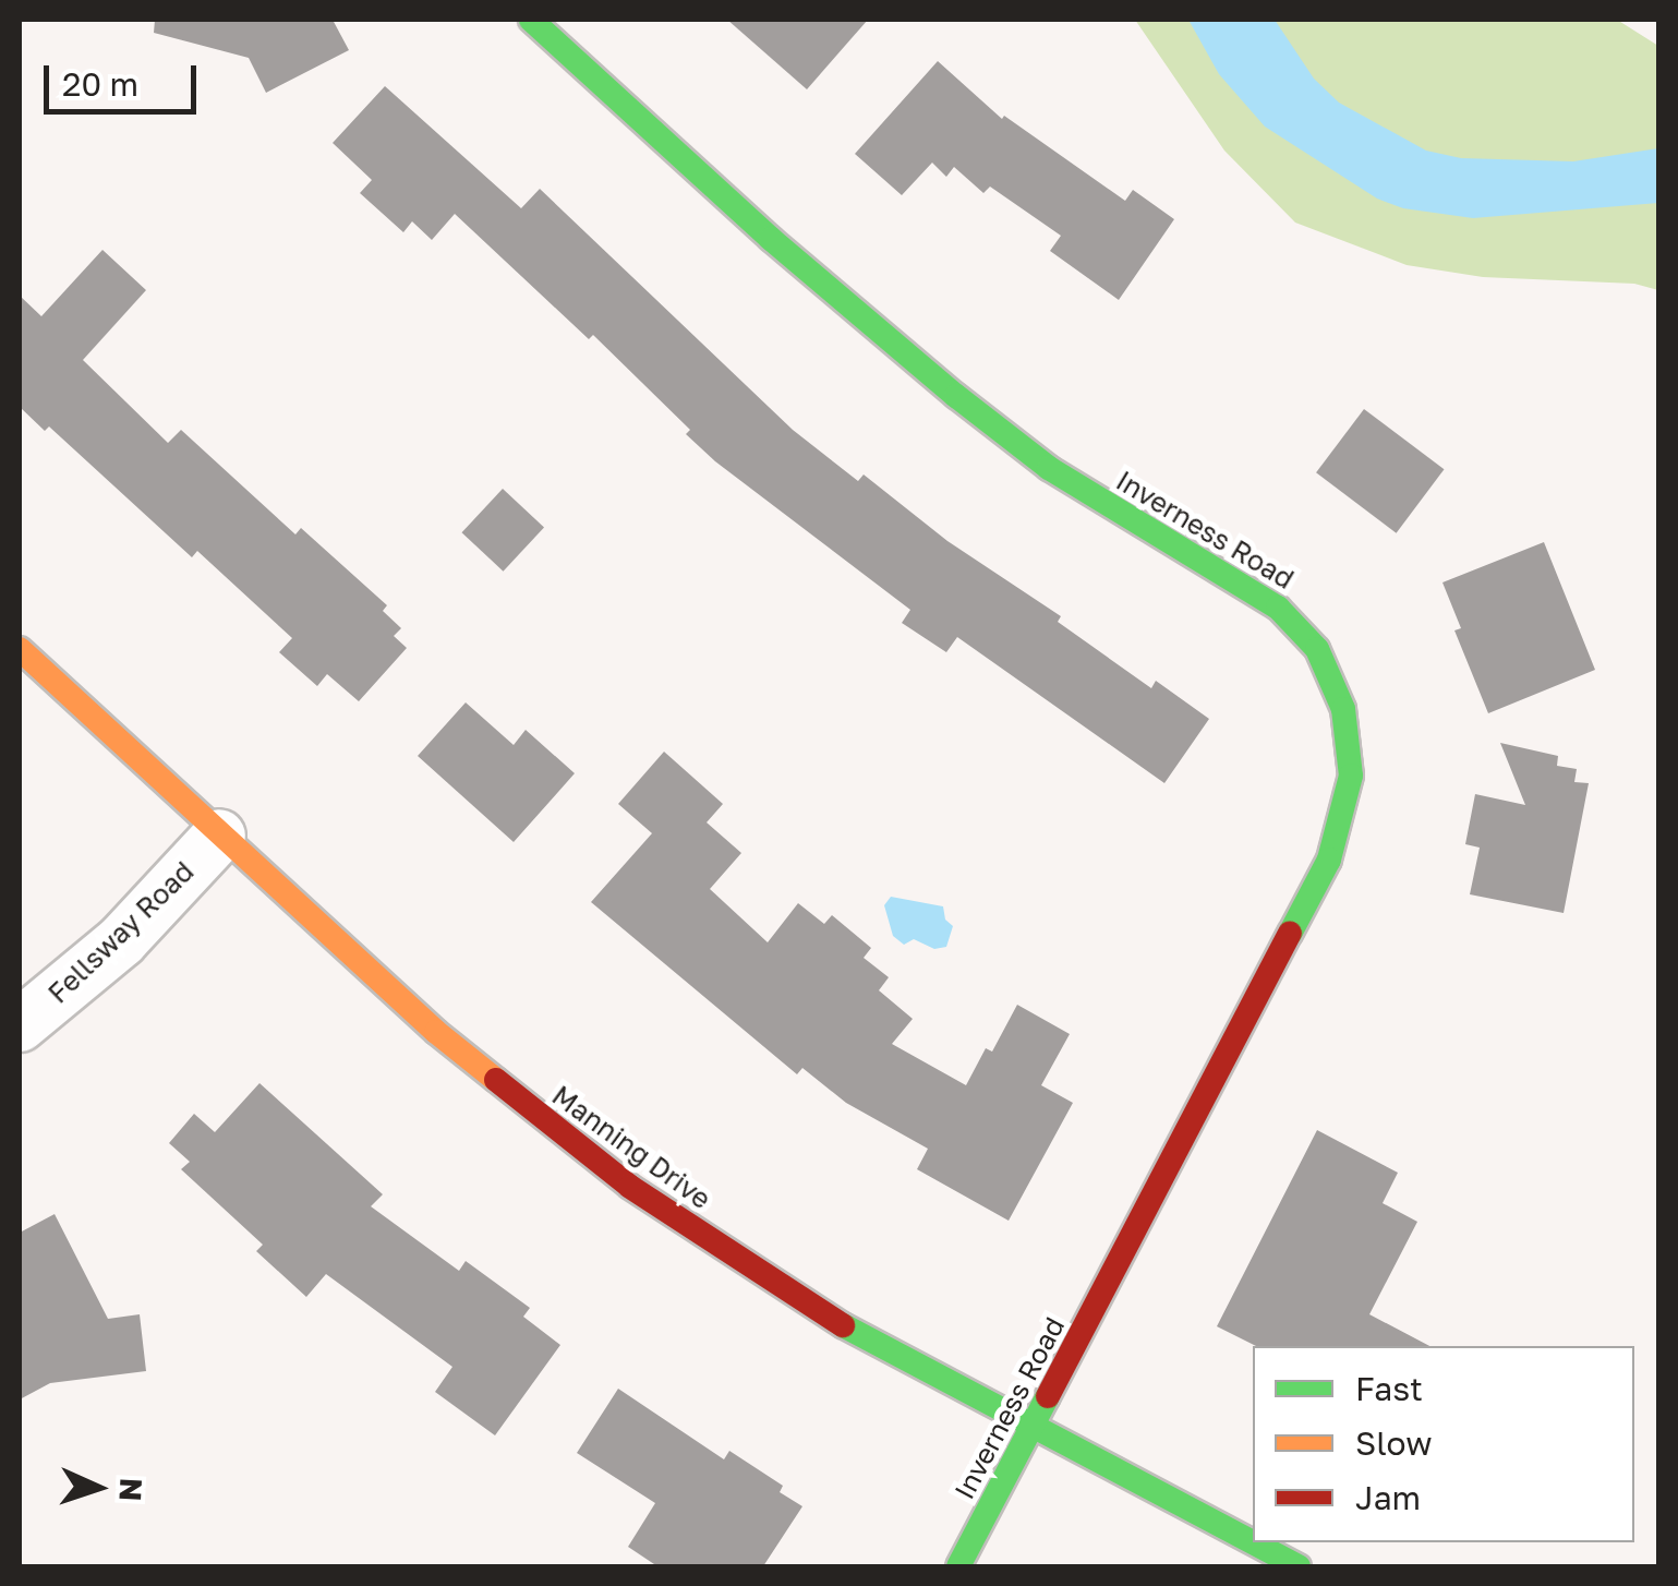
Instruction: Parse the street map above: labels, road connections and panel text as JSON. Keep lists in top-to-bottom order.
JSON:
{
  "streets": {
    "street": ["Inverness Road", "Fellsway Road", "Manning Drive"]
  },
  "crossings": [
    ["Inverness Road", "Manning Drive"],
    ["Fellsway Road", "Manning Drive"]
  ],
  "legend": ["Fast", "Slow", "Jam"],
  "scale_bar": "20 m",
  "north": "right"
}
